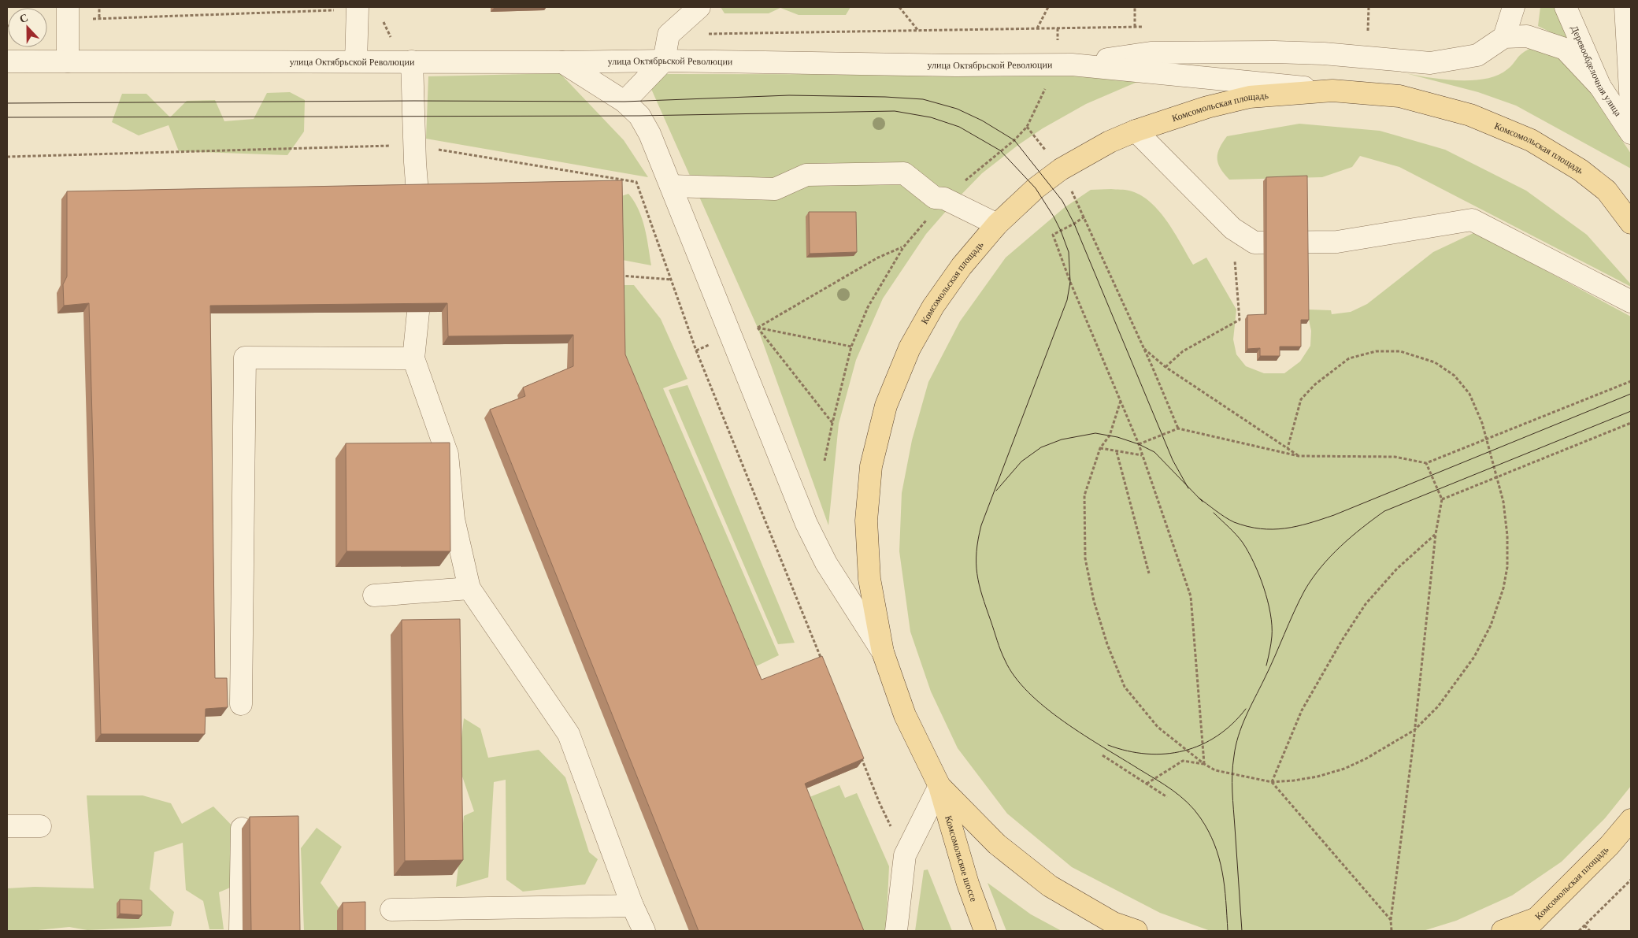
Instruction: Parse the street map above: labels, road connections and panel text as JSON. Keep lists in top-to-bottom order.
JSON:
{
  "streets": {
    "main road": ["Комсомольская площадь", "Комсомольское шоссе"],
    "street": ["улица Октябрьской Революции", "Деревообделочная улица"]
  },
  "crossings": [
    ["улица Октябрьской Революции", "Комсомольская площадь"],
    ["Комсомольская площадь", "Комсомольское шоссе"]
  ],
  "north": "top"
}
